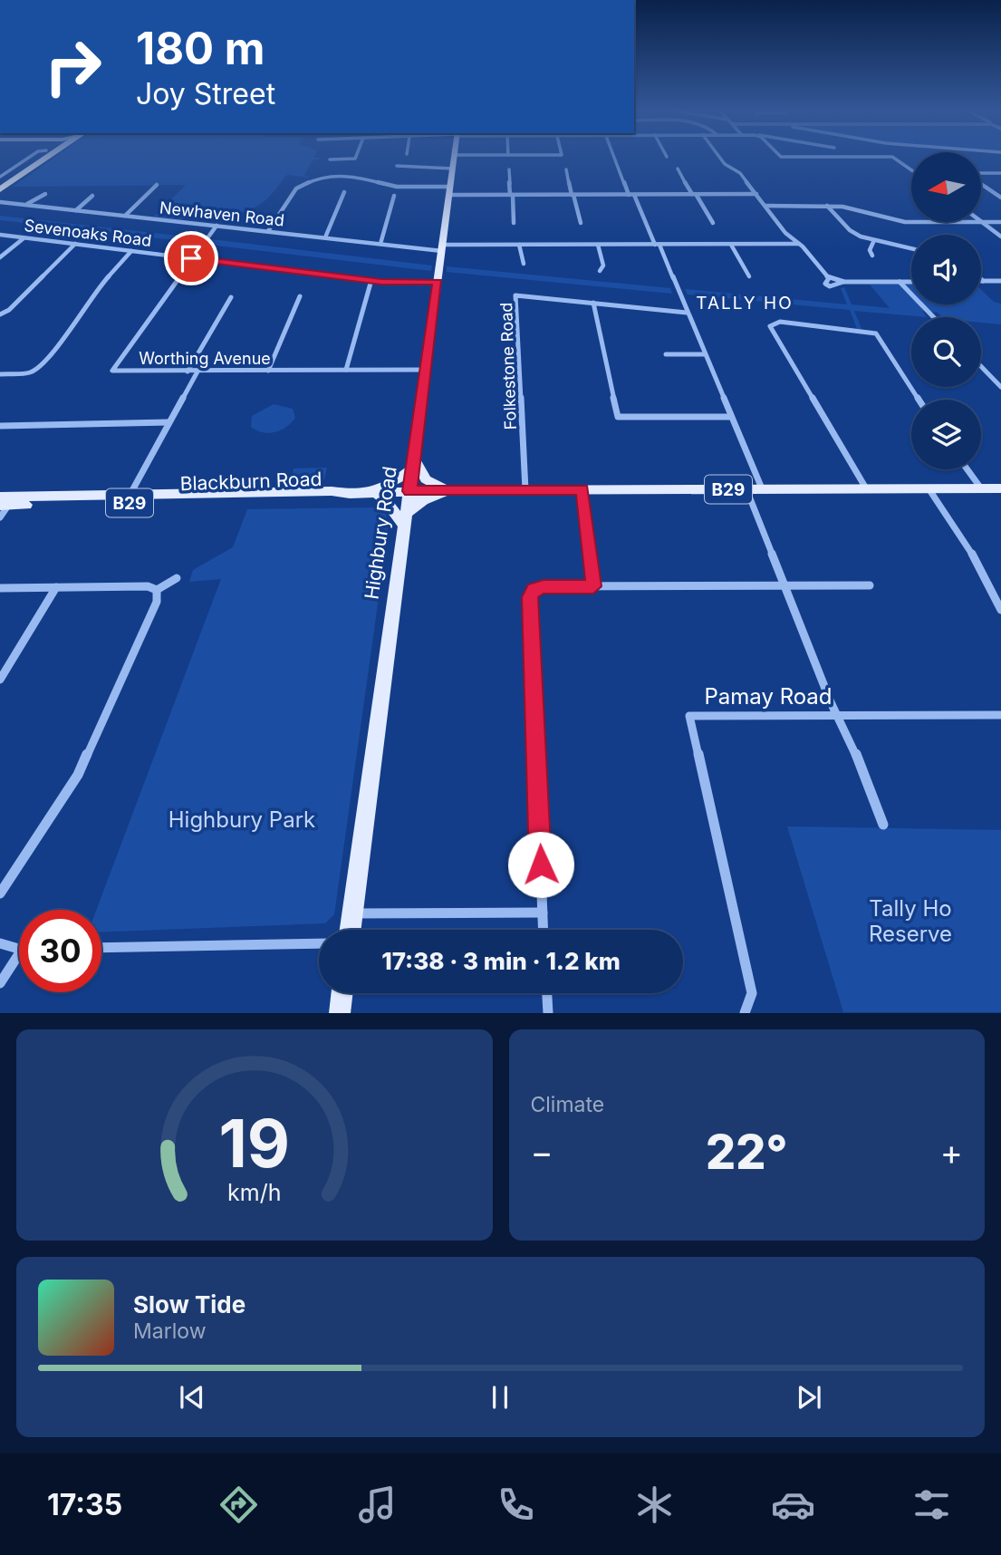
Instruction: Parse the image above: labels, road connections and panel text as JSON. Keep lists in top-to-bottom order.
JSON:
{
  "streets": {
    "main road": ["Blackburn Road", "B29", "Highbury Road"],
    "street": [
      "Newhaven Road",
      "Sevenoaks Road",
      "Worthing Avenue",
      "Folkestone Road",
      "Pamay Road"
    ]
  },
  "crossings": [
    ["Newhaven Road", "Worthing Avenue"],
    ["Newhaven Road", "Highbury Road"],
    ["Sevenoaks Road", "Worthing Avenue"],
    ["Sevenoaks Road", "Highbury Road"],
    ["Worthing Avenue", "Highbury Road"],
    ["Folkestone Road", "Blackburn Road"],
    ["Blackburn Road", "Highbury Road"]
  ],
  "districts": ["TALLY HO"],
  "parks": ["Highbury Park", "Tally Ho Reserve"],
  "north": "left",
  "page": {
    "turn": ["180 m", "Joy Street"],
    "limit": "30",
    "trip": "17:38 · 3 min · 1.2 km",
    "tile": "Climate",
    "heat": ["−", "22°", "+"],
    "song": ["Slow Tide", "Marlow"],
    "tabs": "17:35",
    "gauge": ["19", "km/h"]
  }
}
